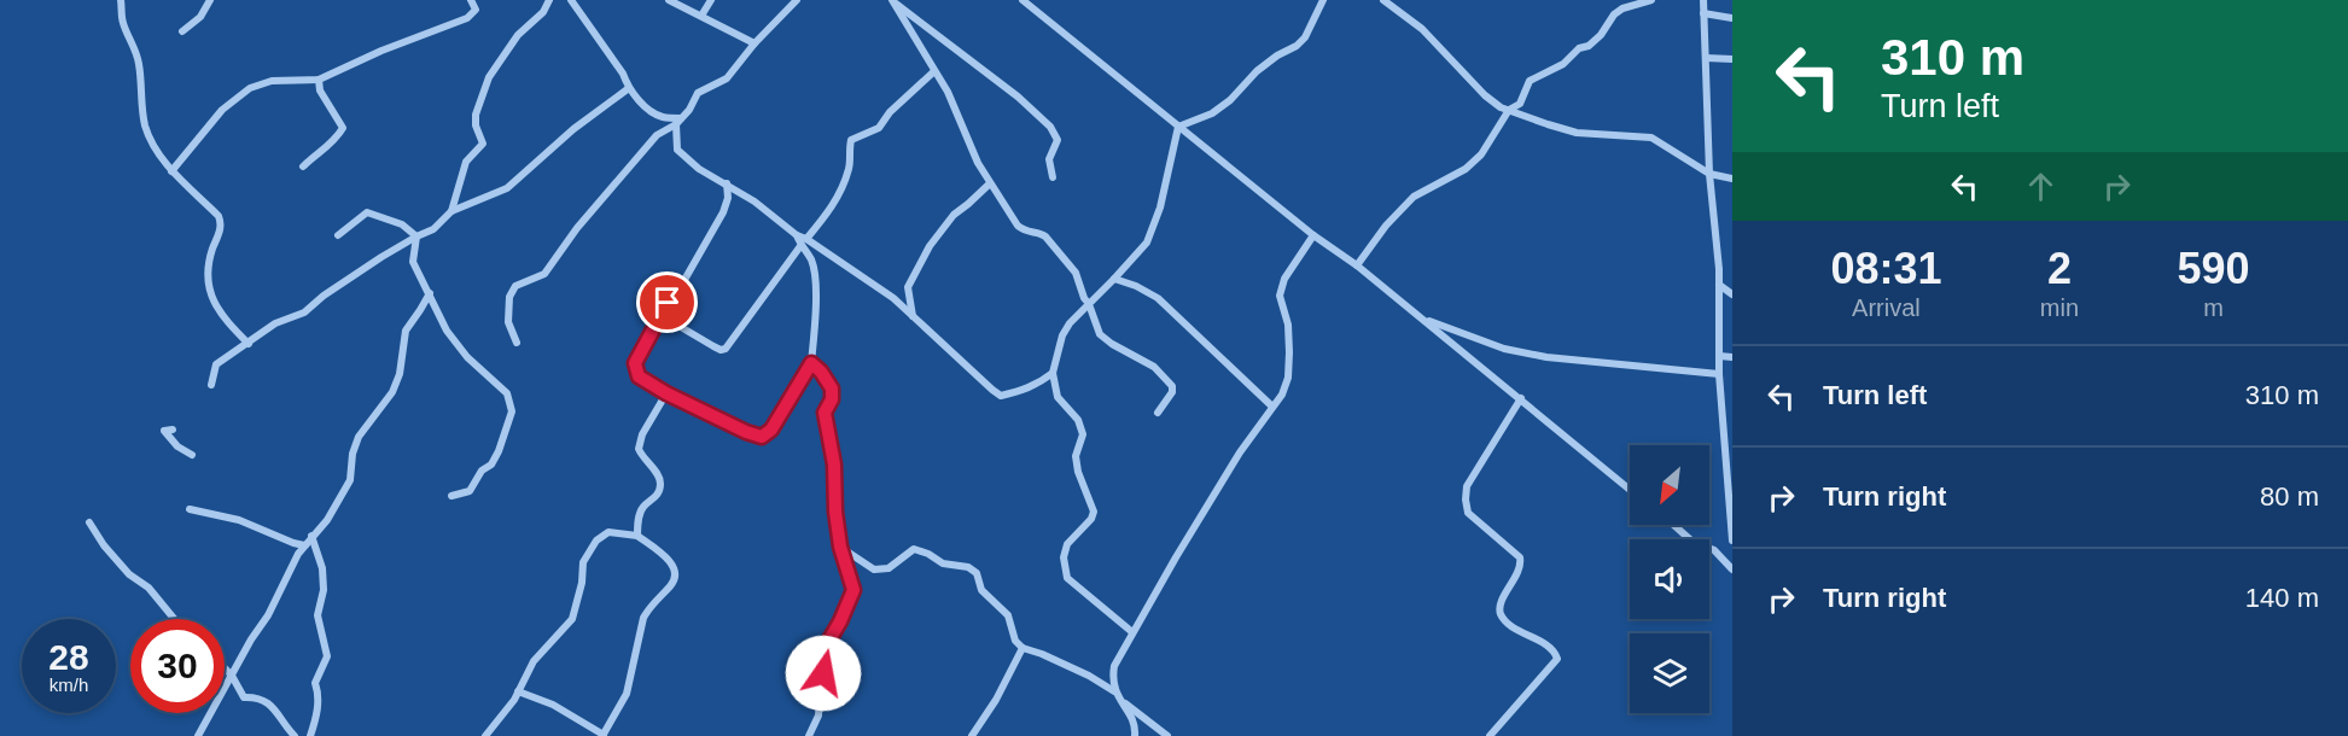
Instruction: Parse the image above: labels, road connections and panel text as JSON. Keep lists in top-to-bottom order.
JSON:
{
  "north": "bottom left",
  "page": {
    "turn": ["310 m", "Turn left"],
    "eta": [
      "08:31",
      "Arrival",
      "2",
      "min",
      "590",
      "m"
    ],
    "list": [
      {
        "name": "Turn left",
        "value": "310 m"
      },
      {
        "name": "Turn right",
        "value": "80 m"
      },
      {
        "name": "Turn right",
        "value": "140 m"
      }
    ],
    "speed": "28 km/h",
    "limit": "30"
  }
}
